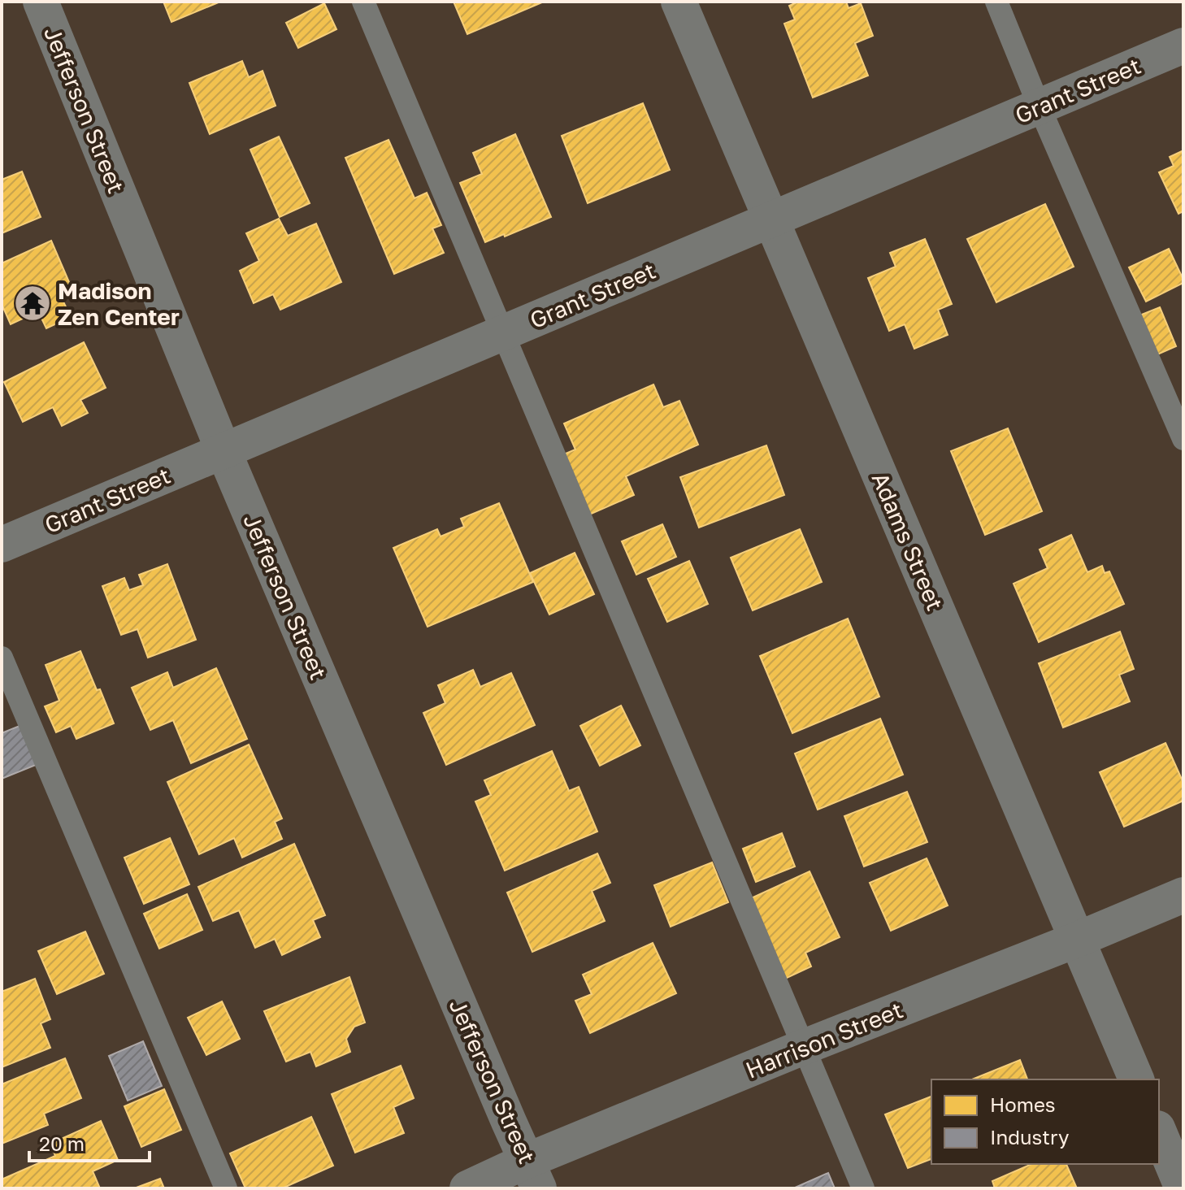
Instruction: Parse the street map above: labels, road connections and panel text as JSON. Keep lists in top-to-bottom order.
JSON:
{
  "streets": {
    "street": [
      "Grant Street",
      "Jefferson Street",
      "Adams Street",
      "Harrison Street"
    ]
  },
  "crossings": [
    ["Grant Street", "Jefferson Street"],
    ["Grant Street", "Adams Street"],
    ["Jefferson Street", "Harrison Street"],
    ["Adams Street", "Harrison Street"]
  ],
  "places": {
    "temple": ["Madison Zen Center"]
  },
  "legend": ["Homes", "Industry"],
  "scale_bar": "20 m"
}
